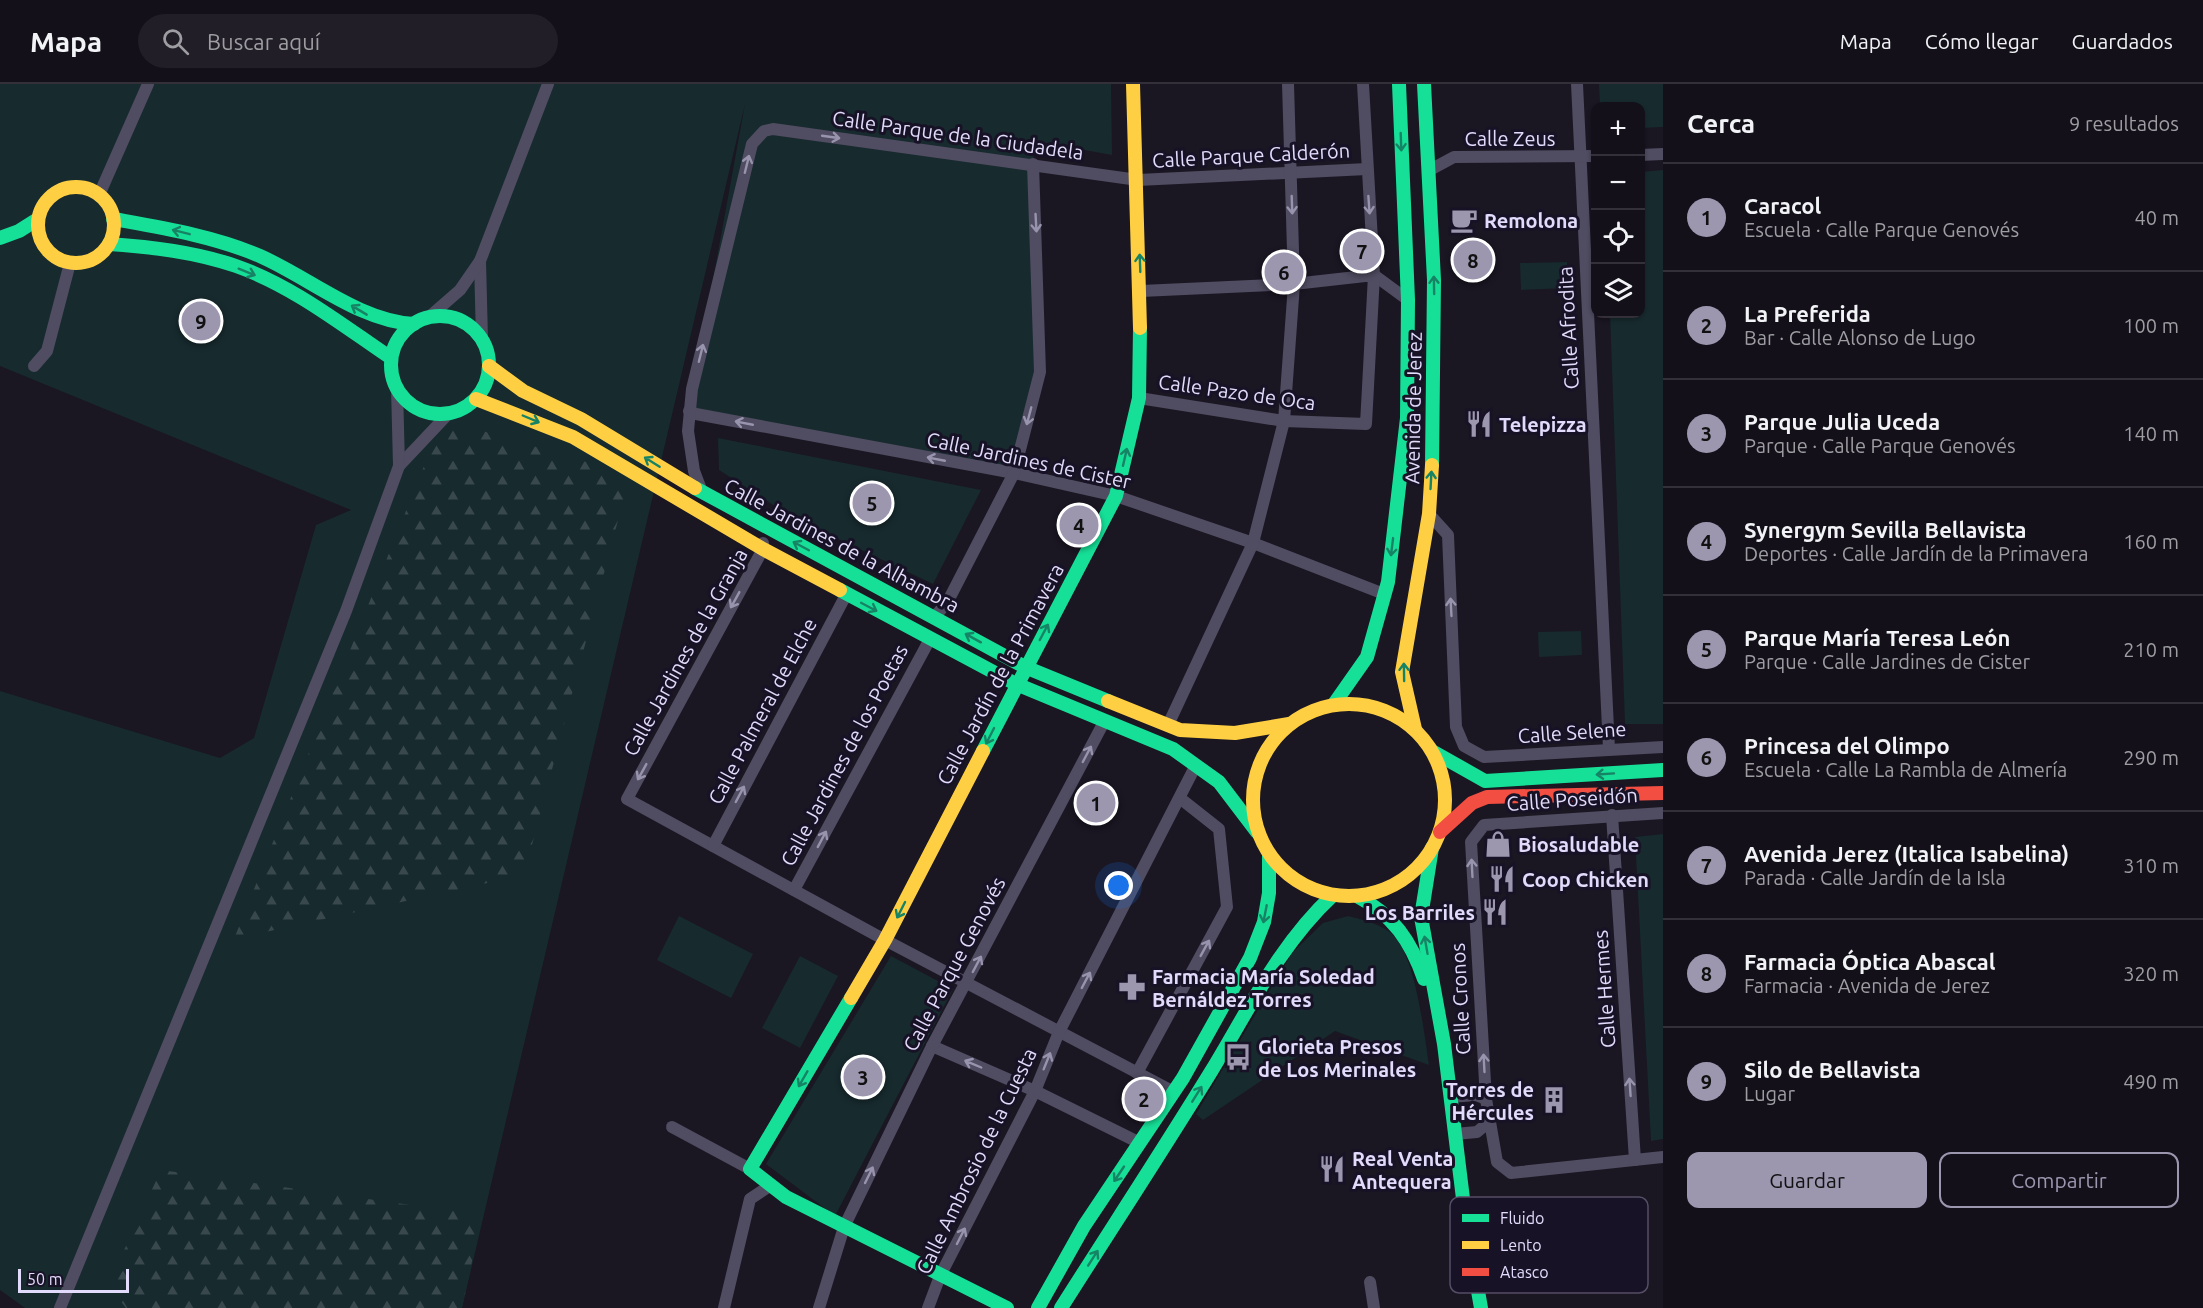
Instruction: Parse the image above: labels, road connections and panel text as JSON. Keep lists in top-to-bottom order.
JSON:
{
  "streets": {
    "street": [
      "Calle Parque de la Ciudadela",
      "Calle Zeus",
      "Calle Parque Calderón",
      "Calle Afrodita",
      "Calle Pazo de Oca",
      "Avenida de Jerez",
      "Calle Jardines de Cister",
      "Calle Jardines de la Alhambra",
      "Calle Jardines de la Granja",
      "Calle Jardín de la Primavera",
      "Calle Palmeral de Elche",
      "Calle Selene",
      "Calle Jardines de los Poetas",
      "Calle Poseidón",
      "Calle Parque Genovés",
      "Calle Hermes",
      "Calle Cronos",
      "Calle Ambrosio de la Cuesta"
    ]
  },
  "crossings": [
    ["Calle Parque de la Ciudadela", "Calle Parque Calderón"],
    ["Calle Parque de la Ciudadela", "Calle Jardines de la Alhambra"],
    ["Calle Parque de la Ciudadela", "Calle Jardín de la Primavera"],
    ["Calle Zeus", "Calle Afrodita"],
    ["Calle Zeus", "Avenida de Jerez"],
    ["Calle Parque Calderón", "Calle Jardín de la Primavera"],
    ["Calle Afrodita", "Calle Selene"],
    ["Calle Pazo de Oca", "Calle Jardín de la Primavera"],
    ["Avenida de Jerez", "Calle Jardines de Cister"],
    ["Avenida de Jerez", "Calle Jardines de la Alhambra"],
    ["Avenida de Jerez", "Calle Selene"],
    ["Calle Jardines de Cister", "Calle Jardines de la Alhambra"],
    ["Calle Jardines de Cister", "Calle Jardín de la Primavera"],
    ["Calle Jardines de la Alhambra", "Calle Jardines de la Granja"],
    ["Calle Jardines de la Alhambra", "Calle Jardín de la Primavera"],
    ["Calle Jardines de la Alhambra", "Calle Palmeral de Elche"],
    ["Calle Jardines de la Alhambra", "Calle Jardines de los Poetas"],
    ["Calle Jardines de la Alhambra", "Calle Parque Genovés"],
    ["Calle Jardines de la Alhambra", "Calle Ambrosio de la Cuesta"],
    ["Calle Jardines de la Granja", "Calle Palmeral de Elche"],
    ["Calle Poseidón", "Calle Hermes"],
    ["Calle Poseidón", "Calle Cronos"],
    ["Calle Hermes", "Calle Cronos"]
  ],
  "one_way": [
    "Calle Parque de la Ciudadela",
    "Calle Jardines de Cister",
    "Calle Palmeral de Elche",
    "Calle Jardines de los Poetas",
    "Calle Parque Genovés",
    "Calle Hermes",
    "Calle Ambrosio de la Cuesta"
  ],
  "places": {
    "cafe": ["Remolona"],
    "restaurant": [
      "Telepizza",
      "Coop Chicken",
      "Los Barriles",
      "Real Venta Antequera"
    ],
    "shop": ["Biosaludable"],
    "pharmacy": ["Farmacia María Soledad Bernáldez Torres"],
    "bus stop": ["Glorieta Presos de Los Merinales"],
    "building": ["Torres de Hércules"]
  },
  "legend": ["Fluido", "Lento", "Atasco"],
  "scale_bar": "50 m",
  "page": {
    "header": "Mapa",
    "search": "Buscar aquí",
    "nav": ["Mapa", "Cómo llegar", "Guardados"],
    "heading": ["Cerca", "9 resultados"],
    "map_buttons": ["+", "−"],
    "list": [
      {
        "mark": "1",
        "name": "Caracol",
        "note": "Escuela · Calle Parque Genovés",
        "value": "40 m"
      },
      {
        "mark": "2",
        "name": "La Preferida",
        "note": "Bar · Calle Alonso de Lugo",
        "value": "100 m"
      },
      {
        "mark": "3",
        "name": "Parque Julia Uceda",
        "note": "Parque · Calle Parque Genovés",
        "value": "140 m"
      },
      {
        "mark": "4",
        "name": "Synergym Sevilla Bellavista",
        "note": "Deportes · Calle Jardín de la Primavera",
        "value": "160 m"
      },
      {
        "mark": "5",
        "name": "Parque María Teresa León",
        "note": "Parque · Calle Jardines de Cister",
        "value": "210 m"
      },
      {
        "mark": "6",
        "name": "Princesa del Olimpo",
        "note": "Escuela · Calle La Rambla de Almería",
        "value": "290 m"
      },
      {
        "mark": "7",
        "name": "Avenida Jerez (Italica Isabelina)",
        "note": "Parada · Calle Jardín de la Isla",
        "value": "310 m"
      },
      {
        "mark": "8",
        "name": "Farmacia Óptica Abascal",
        "note": "Farmacia · Avenida de Jerez",
        "value": "320 m"
      },
      {
        "mark": "9",
        "name": "Silo de Bellavista",
        "note": "Lugar",
        "value": "490 m"
      }
    ],
    "pins": [
      "7",
      "8",
      "6",
      "9",
      "5",
      "4",
      "1",
      "3",
      "2"
    ],
    "buttons": ["Guardar", "Compartir"],
    "scale": "50 m"
  }
}
